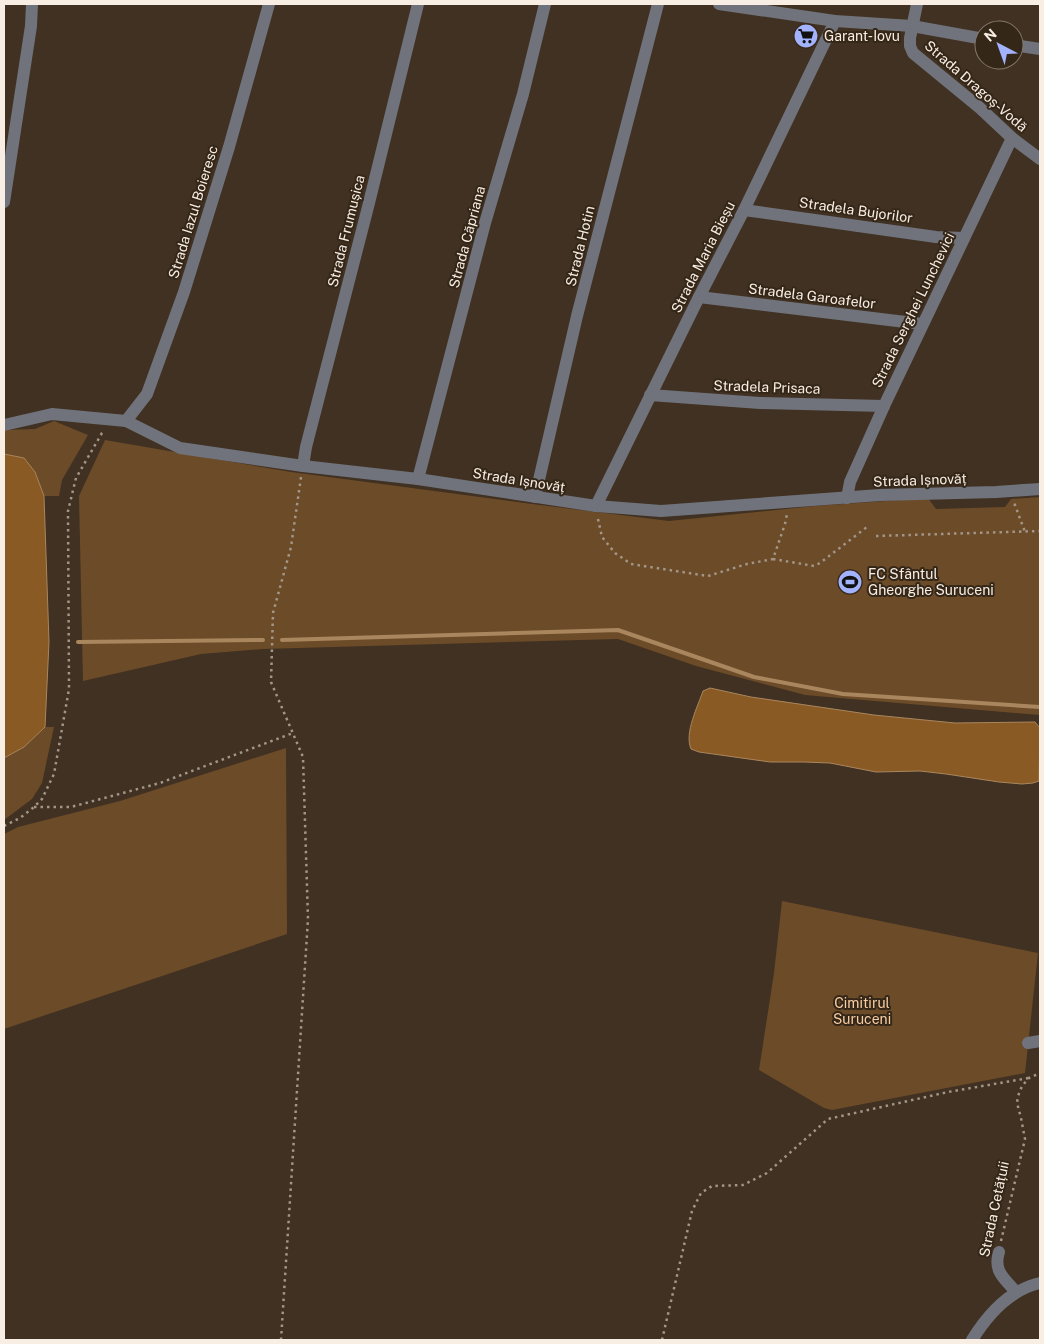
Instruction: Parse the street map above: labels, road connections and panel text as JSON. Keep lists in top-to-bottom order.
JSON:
{
  "streets": {
    "street": [
      "Strada Dragoș-Vodă",
      "Stradela Bujorilor",
      "Strada Iazul Boieresc",
      "Strada Frumușica",
      "Strada Căpriana",
      "Strada Hotin",
      "Strada Maria Bieșu",
      "Stradela Garoafelor",
      "Strada Serghei Lunchevici",
      "Stradela Prisaca",
      "Strada Ișnovăț",
      "Strada Cetățuii"
    ]
  },
  "crossings": [
    ["Strada Dragoș-Vodă", "Strada Serghei Lunchevici"],
    ["Stradela Bujorilor", "Strada Maria Bieșu"],
    ["Stradela Bujorilor", "Strada Serghei Lunchevici"],
    ["Strada Iazul Boieresc", "Strada Ișnovăț"],
    ["Strada Frumușica", "Strada Ișnovăț"],
    ["Strada Căpriana", "Strada Ișnovăț"],
    ["Strada Hotin", "Strada Ișnovăț"],
    ["Strada Maria Bieșu", "Stradela Garoafelor"],
    ["Strada Maria Bieșu", "Stradela Prisaca"],
    ["Strada Maria Bieșu", "Strada Ișnovăț"],
    ["Stradela Garoafelor", "Strada Serghei Lunchevici"],
    ["Strada Serghei Lunchevici", "Stradela Prisaca"],
    ["Strada Serghei Lunchevici", "Strada Ișnovăț"]
  ],
  "parks": ["Cimitirul Suruceni"],
  "places": {
    "supermarket": ["Garant-Iovu"],
    "sports": ["FC Sfântul Gheorghe Suruceni"]
  },
  "north": "top left"
}
